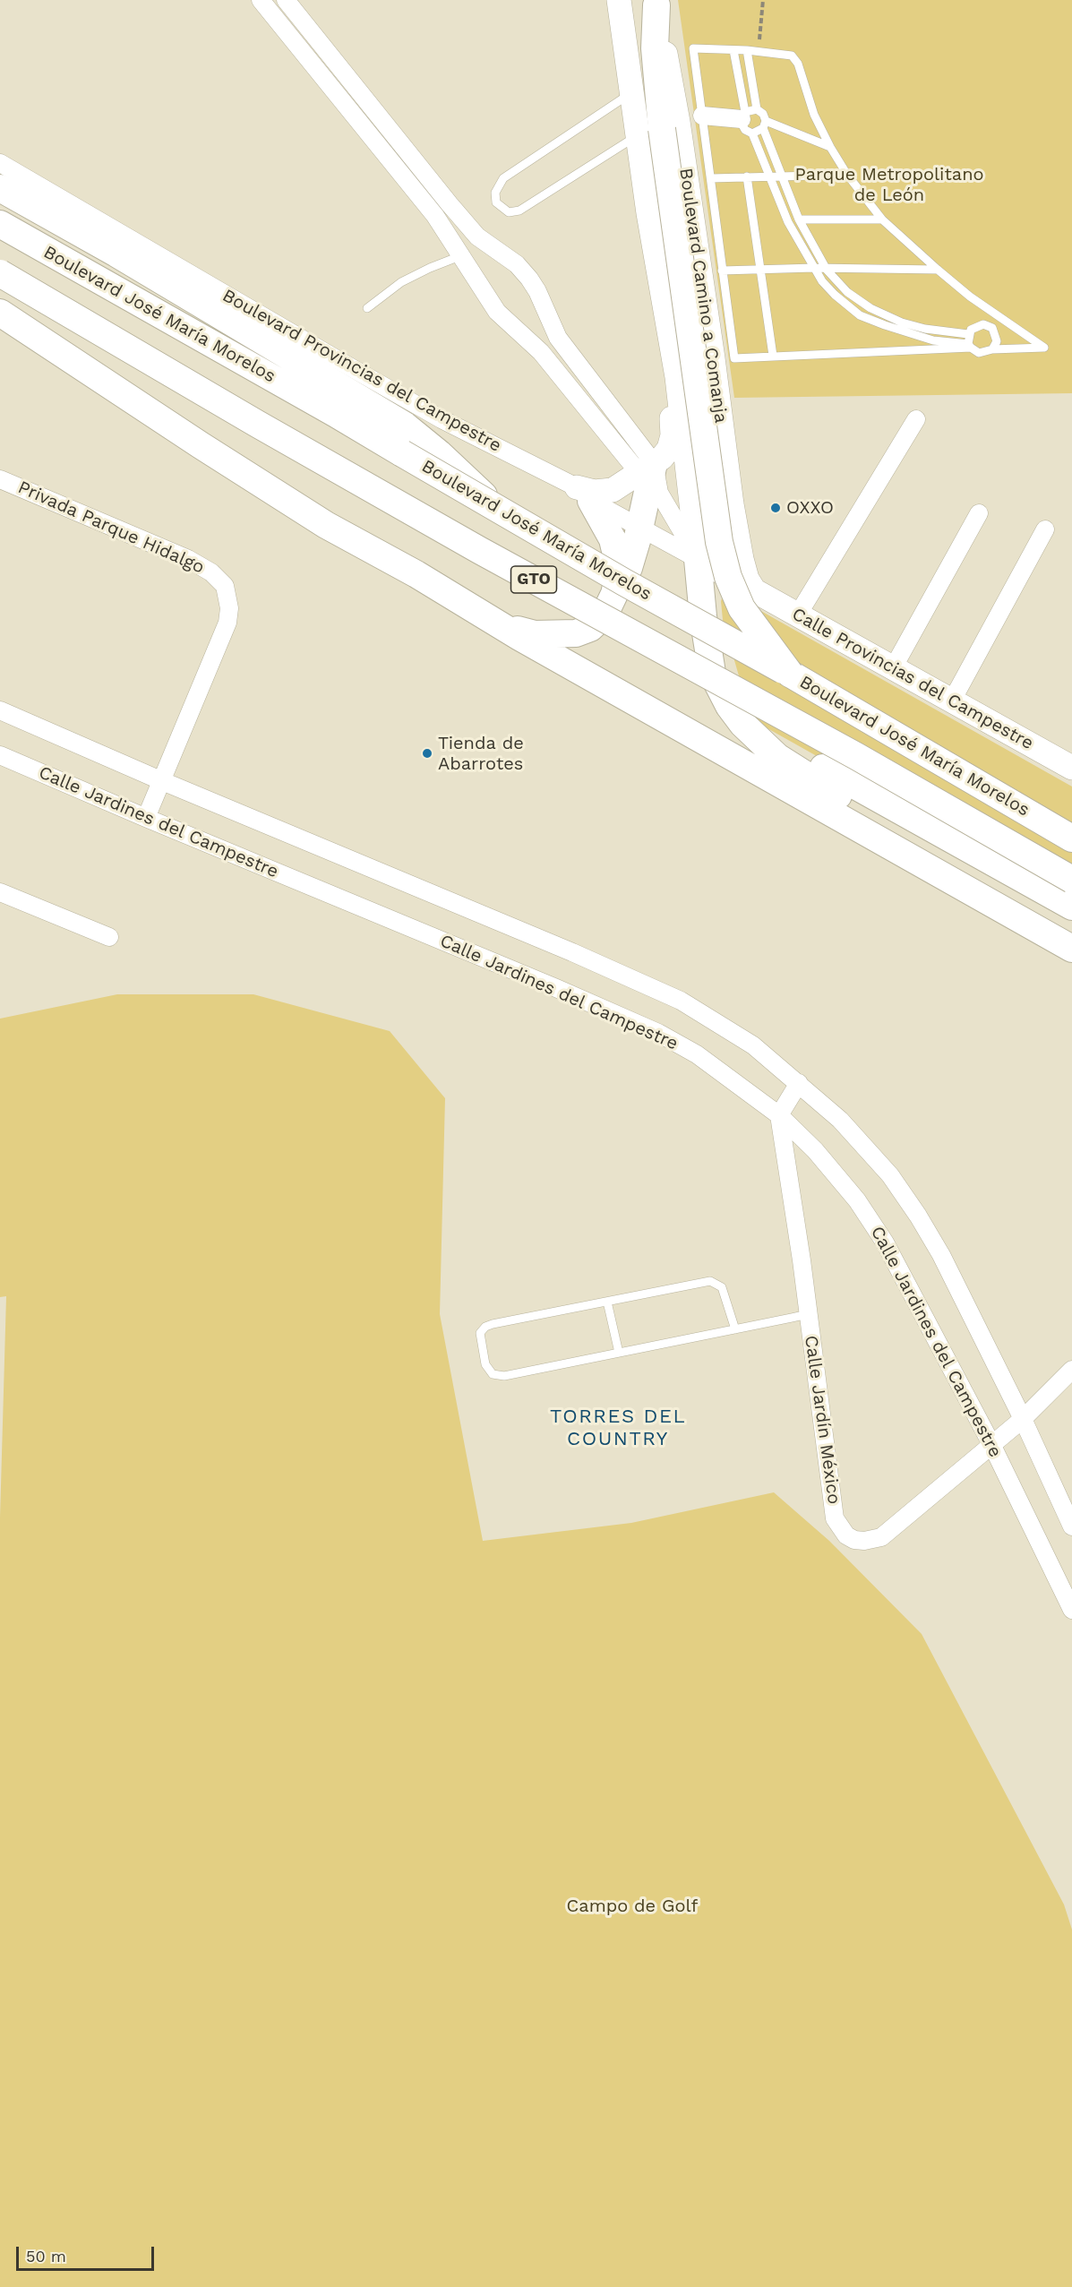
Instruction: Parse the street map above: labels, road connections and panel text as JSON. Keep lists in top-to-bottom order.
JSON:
{
  "streets": {
    "main road": ["Boulevard José María Morelos", "GTO"],
    "street": [
      "Boulevard Camino a Comanja",
      "Boulevard Provincias del Campestre",
      "Privada Parque Hidalgo",
      "Calle Provincias del Campestre",
      "Calle Jardines del Campestre",
      "Calle Jardín México"
    ]
  },
  "crossings": [
    ["Boulevard Camino a Comanja", "Boulevard Provincias del Campestre"],
    ["Boulevard Camino a Comanja", "Calle Provincias del Campestre"],
    ["Boulevard Provincias del Campestre", "Calle Provincias del Campestre"],
    ["Privada Parque Hidalgo", "Calle Jardines del Campestre"],
    ["Calle Jardines del Campestre", "Calle Jardín México"]
  ],
  "districts": ["TORRES DEL COUNTRY"],
  "parks": ["Parque Metropolitano de León", "Campo de Golf"],
  "places": ["OXXO", "Tienda de Abarrotes"],
  "scale_bar": "50 m"
}
